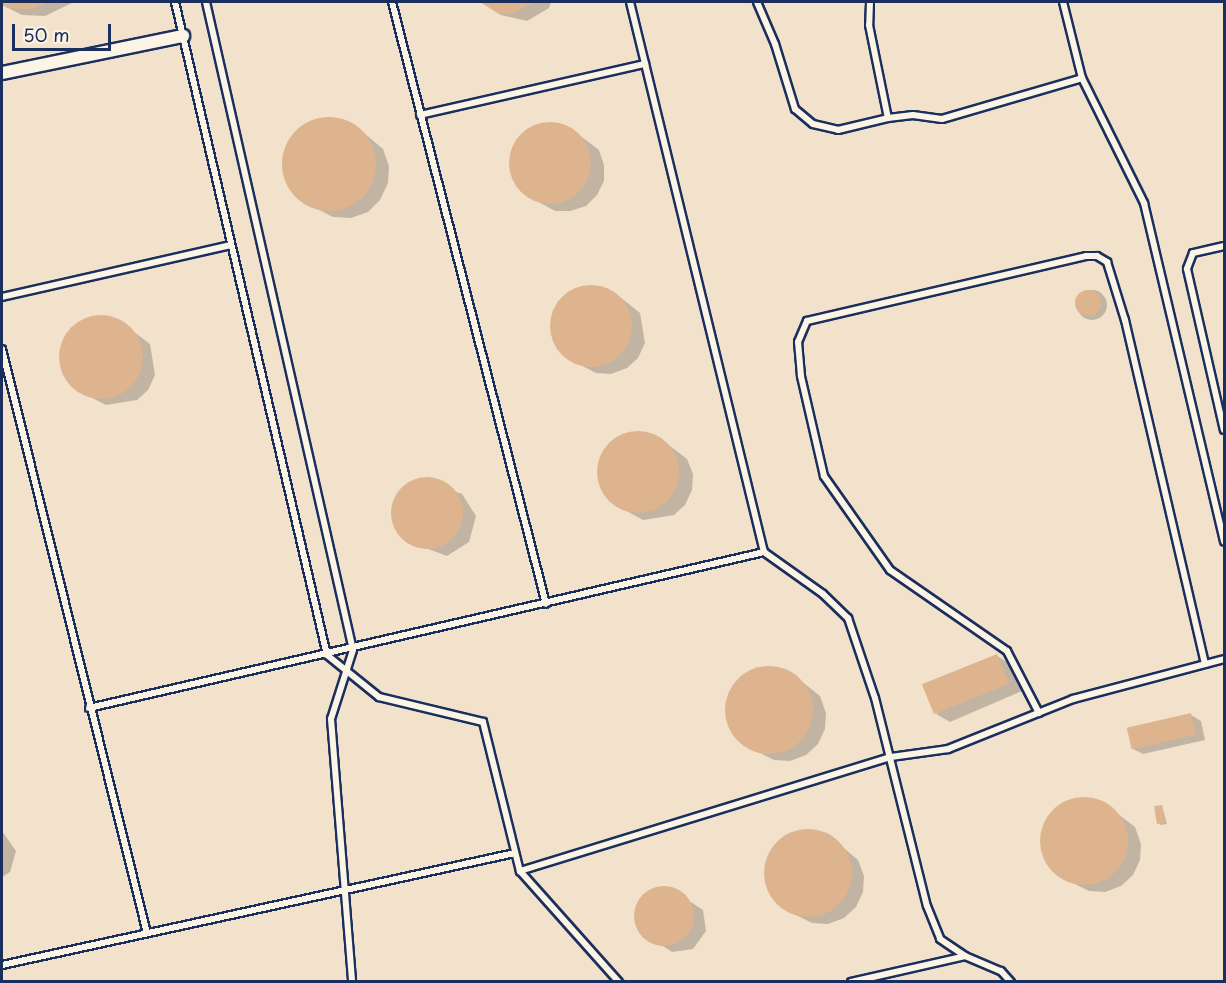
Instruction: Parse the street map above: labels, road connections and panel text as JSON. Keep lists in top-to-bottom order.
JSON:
{
  "scale_bar": "50 m"
}
